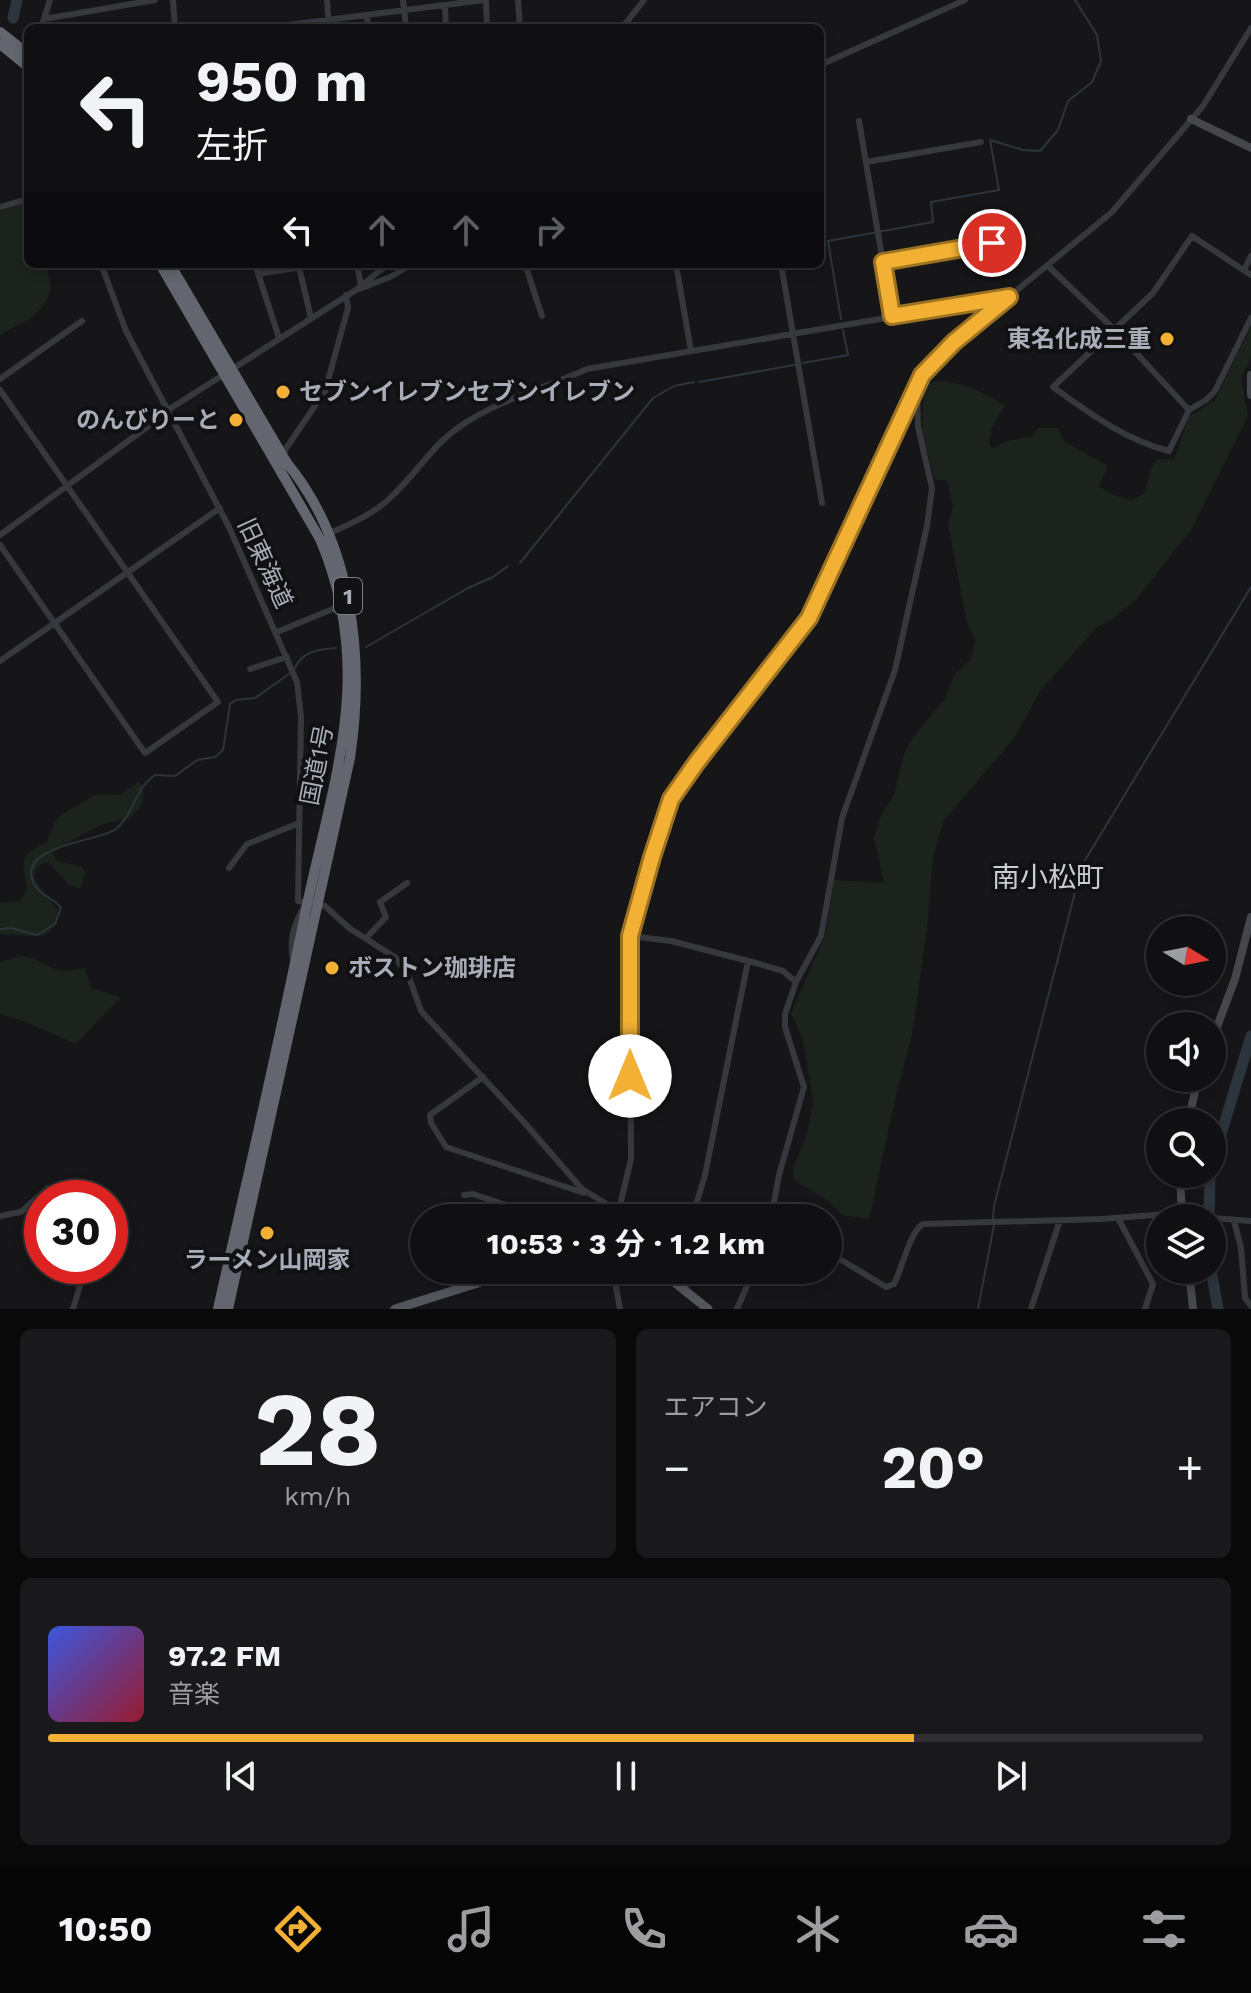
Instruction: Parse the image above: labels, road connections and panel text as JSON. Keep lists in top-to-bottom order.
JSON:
{
  "streets": {
    "highway": ["1", "国道1号"],
    "street": ["旧東海道"]
  },
  "crossings": [
    ["旧東海道", "国道1号"]
  ],
  "districts": ["南小松町"],
  "places": [
    "東名化成三重",
    "セブンイレブンセブンイレブン",
    "のんびりーと",
    "ボストン珈琲店",
    "ラーメン山岡家"
  ],
  "north": "right",
  "page": {
    "turn": ["950 m", "左折"],
    "limit": "30",
    "trip": "10:53 · 3 分 · 1.2 km",
    "tile": [
      ["28", "km/h"],
      "エアコン"
    ],
    "heat": ["−", "20°", "+"],
    "song": ["97.2 FM", "音楽"],
    "tabs": "10:50"
  }
}
